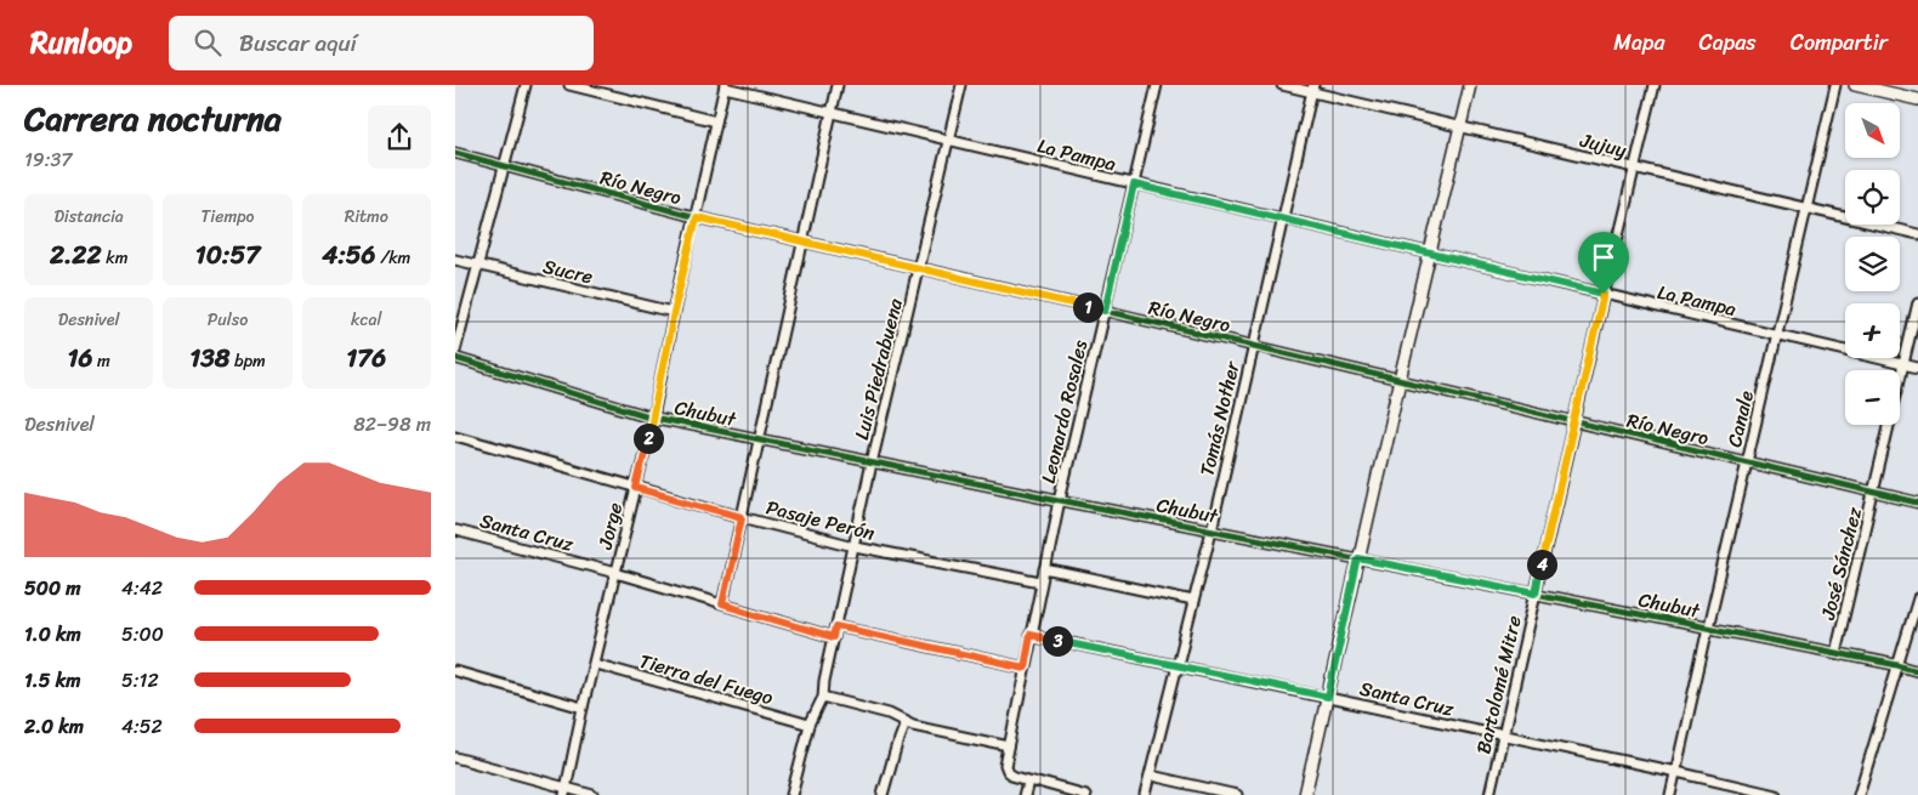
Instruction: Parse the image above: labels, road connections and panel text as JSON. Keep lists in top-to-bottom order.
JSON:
{
  "streets": {
    "street": [
      "Jujuy",
      "La Pampa",
      "Río Negro",
      "Sucre",
      "Luis Piedrabuena",
      "Leonardo Rosales",
      "Chubut",
      "Tomás Nother",
      "Canale",
      "Pasaje Perón",
      "Jorge",
      "Santa Cruz",
      "José Sánchez",
      "Tierra del Fuego",
      "Bartolomé Mitre"
    ]
  },
  "crossings": [
    ["Jujuy", "Tomás Nother"],
    ["Jujuy", "Canale"],
    ["Jujuy", "Bartolomé Mitre"],
    ["La Pampa", "Luis Piedrabuena"],
    ["La Pampa", "Leonardo Rosales"],
    ["La Pampa", "Tomás Nother"],
    ["La Pampa", "Canale"],
    ["La Pampa", "Jorge"],
    ["La Pampa", "José Sánchez"],
    ["La Pampa", "Bartolomé Mitre"],
    ["Río Negro", "Luis Piedrabuena"],
    ["Río Negro", "Leonardo Rosales"],
    ["Río Negro", "Tomás Nother"],
    ["Río Negro", "Canale"],
    ["Río Negro", "Jorge"],
    ["Río Negro", "José Sánchez"],
    ["Río Negro", "Bartolomé Mitre"],
    ["Sucre", "Jorge"],
    ["Luis Piedrabuena", "Chubut"],
    ["Luis Piedrabuena", "Pasaje Perón"],
    ["Luis Piedrabuena", "Santa Cruz"],
    ["Luis Piedrabuena", "Tierra del Fuego"],
    ["Leonardo Rosales", "Chubut"],
    ["Leonardo Rosales", "Pasaje Perón"],
    ["Leonardo Rosales", "Santa Cruz"],
    ["Chubut", "Tomás Nother"],
    ["Chubut", "Canale"],
    ["Chubut", "Jorge"],
    ["Chubut", "José Sánchez"],
    ["Chubut", "Bartolomé Mitre"],
    ["Tomás Nother", "Santa Cruz"],
    ["Canale", "Santa Cruz"],
    ["Pasaje Perón", "Jorge"],
    ["Jorge", "Santa Cruz"],
    ["Jorge", "Tierra del Fuego"],
    ["Santa Cruz", "Bartolomé Mitre"]
  ],
  "north": "bottom right",
  "page": {
    "header": "Runloop",
    "search": "Buscar aquí",
    "nav": ["Mapa", "Capas", "Compartir"],
    "heading": ["Carrera nocturna", "19:37"],
    "map_buttons": ["+", "−"],
    "stats": [
      ["Distancia", "2.22 km"],
      ["Tiempo", "10:57"],
      ["Ritmo", "4:56 /km"],
      ["Desnivel", "16 m"],
      ["Pulso", "138 bpm"],
      ["kcal", "176"]
    ],
    "pins": [
      "1",
      "2",
      "4",
      "3"
    ],
    "chart": ["Desnivel", "82–98 m"],
    "list": [
      {
        "name": "500 m",
        "note": "4:42"
      },
      {
        "name": "1.0 km",
        "note": "5:00"
      },
      {
        "name": "1.5 km",
        "note": "5:12"
      },
      {
        "name": "2.0 km",
        "note": "4:52"
      }
    ]
  }
}
